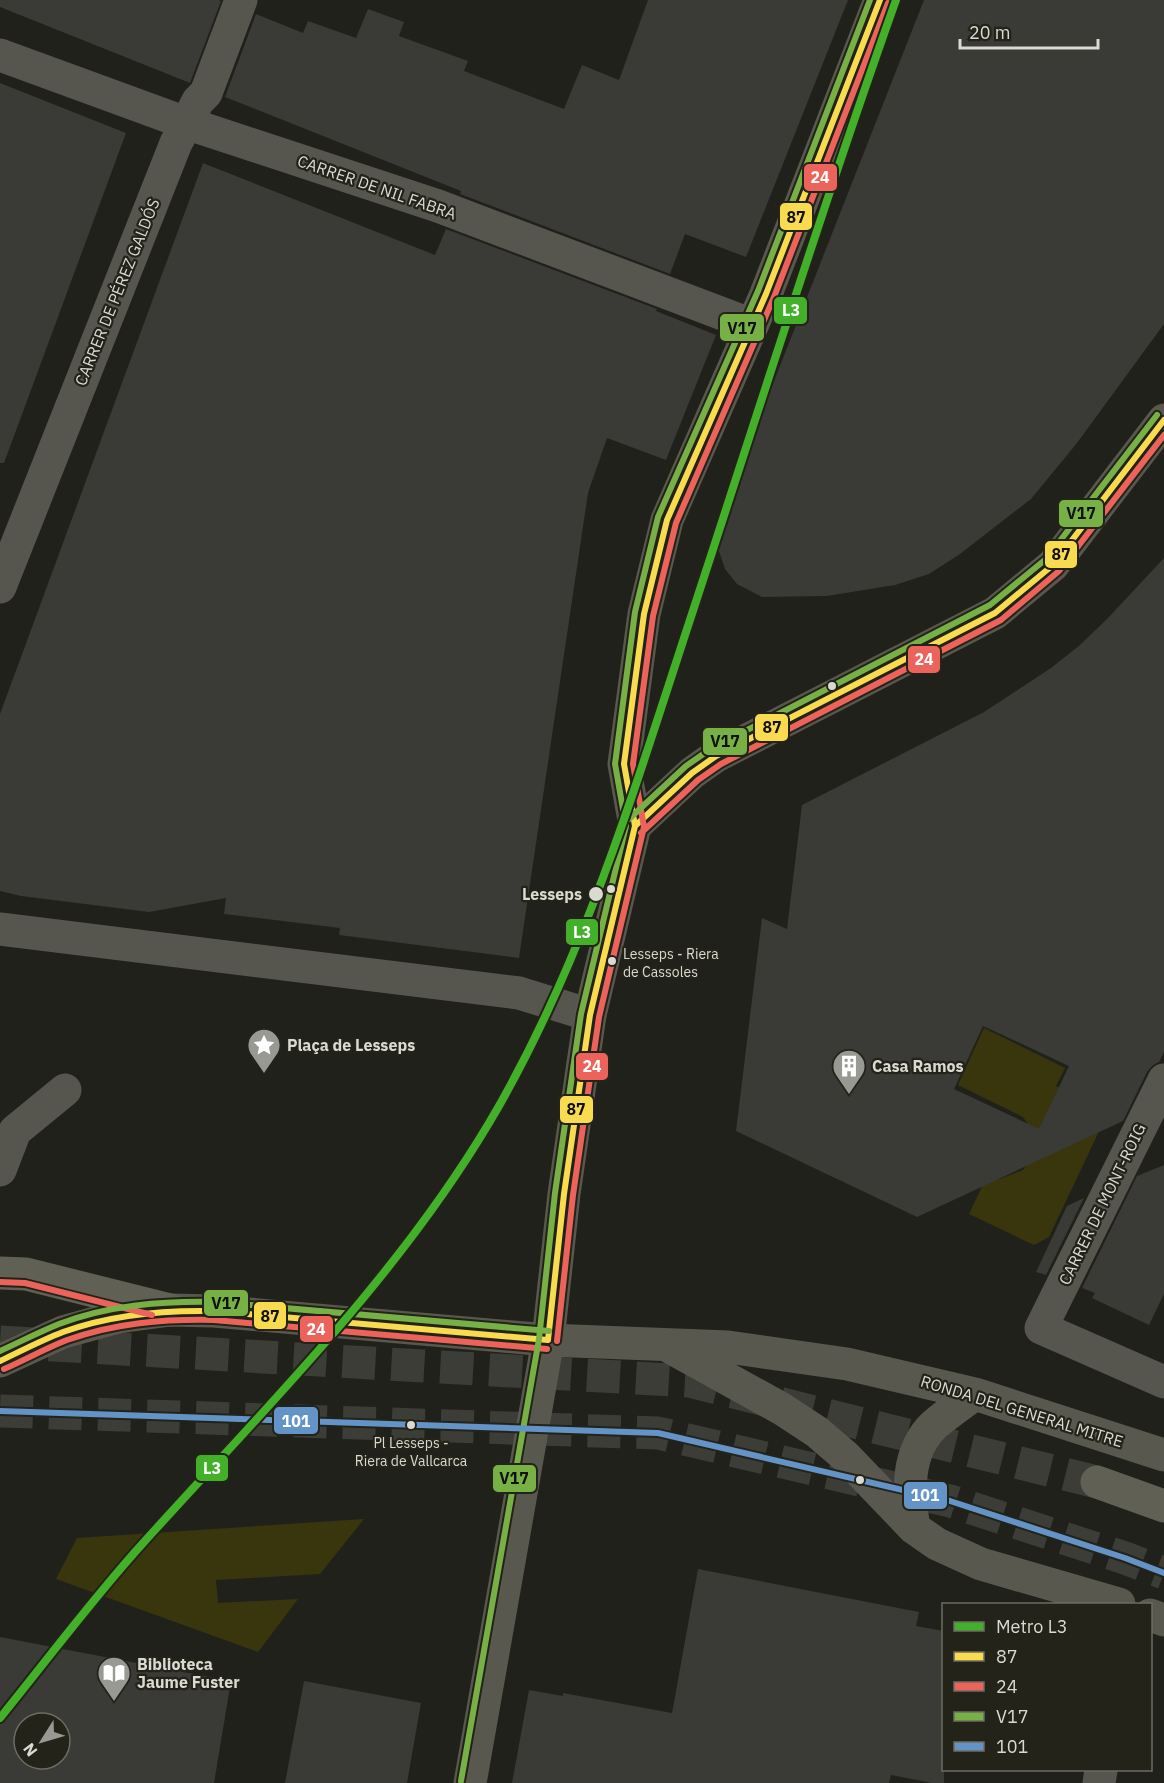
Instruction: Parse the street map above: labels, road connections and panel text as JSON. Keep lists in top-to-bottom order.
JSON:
{
  "streets": {
    "main road": ["RONDA DEL GENERAL MITRE"],
    "street": ["CARRER DE NIL FABRA", "CARRER DE PÉREZ GALDÓS", "CARRER DE MONT-ROIG"]
  },
  "crossings": [
    ["CARRER DE NIL FABRA", "CARRER DE PÉREZ GALDÓS"]
  ],
  "places": {
    "other": ["Lesseps", "Lesseps - Riera de Cassoles", "Pl Lesseps - Riera de Vallcarca"],
    "place": ["Plaça de Lesseps"],
    "building": ["Casa Ramos"],
    "library": ["Biblioteca Jaume Fuster"]
  },
  "lines": [
    "metro line L3",
    "transit line 87",
    "transit line V17",
    "transit line 24",
    "transit line 101"
  ],
  "legend": [
    "Metro L3",
    "87",
    "24",
    "V17",
    "101"
  ],
  "scale_bar": "20 m",
  "north": "bottom left"
}
